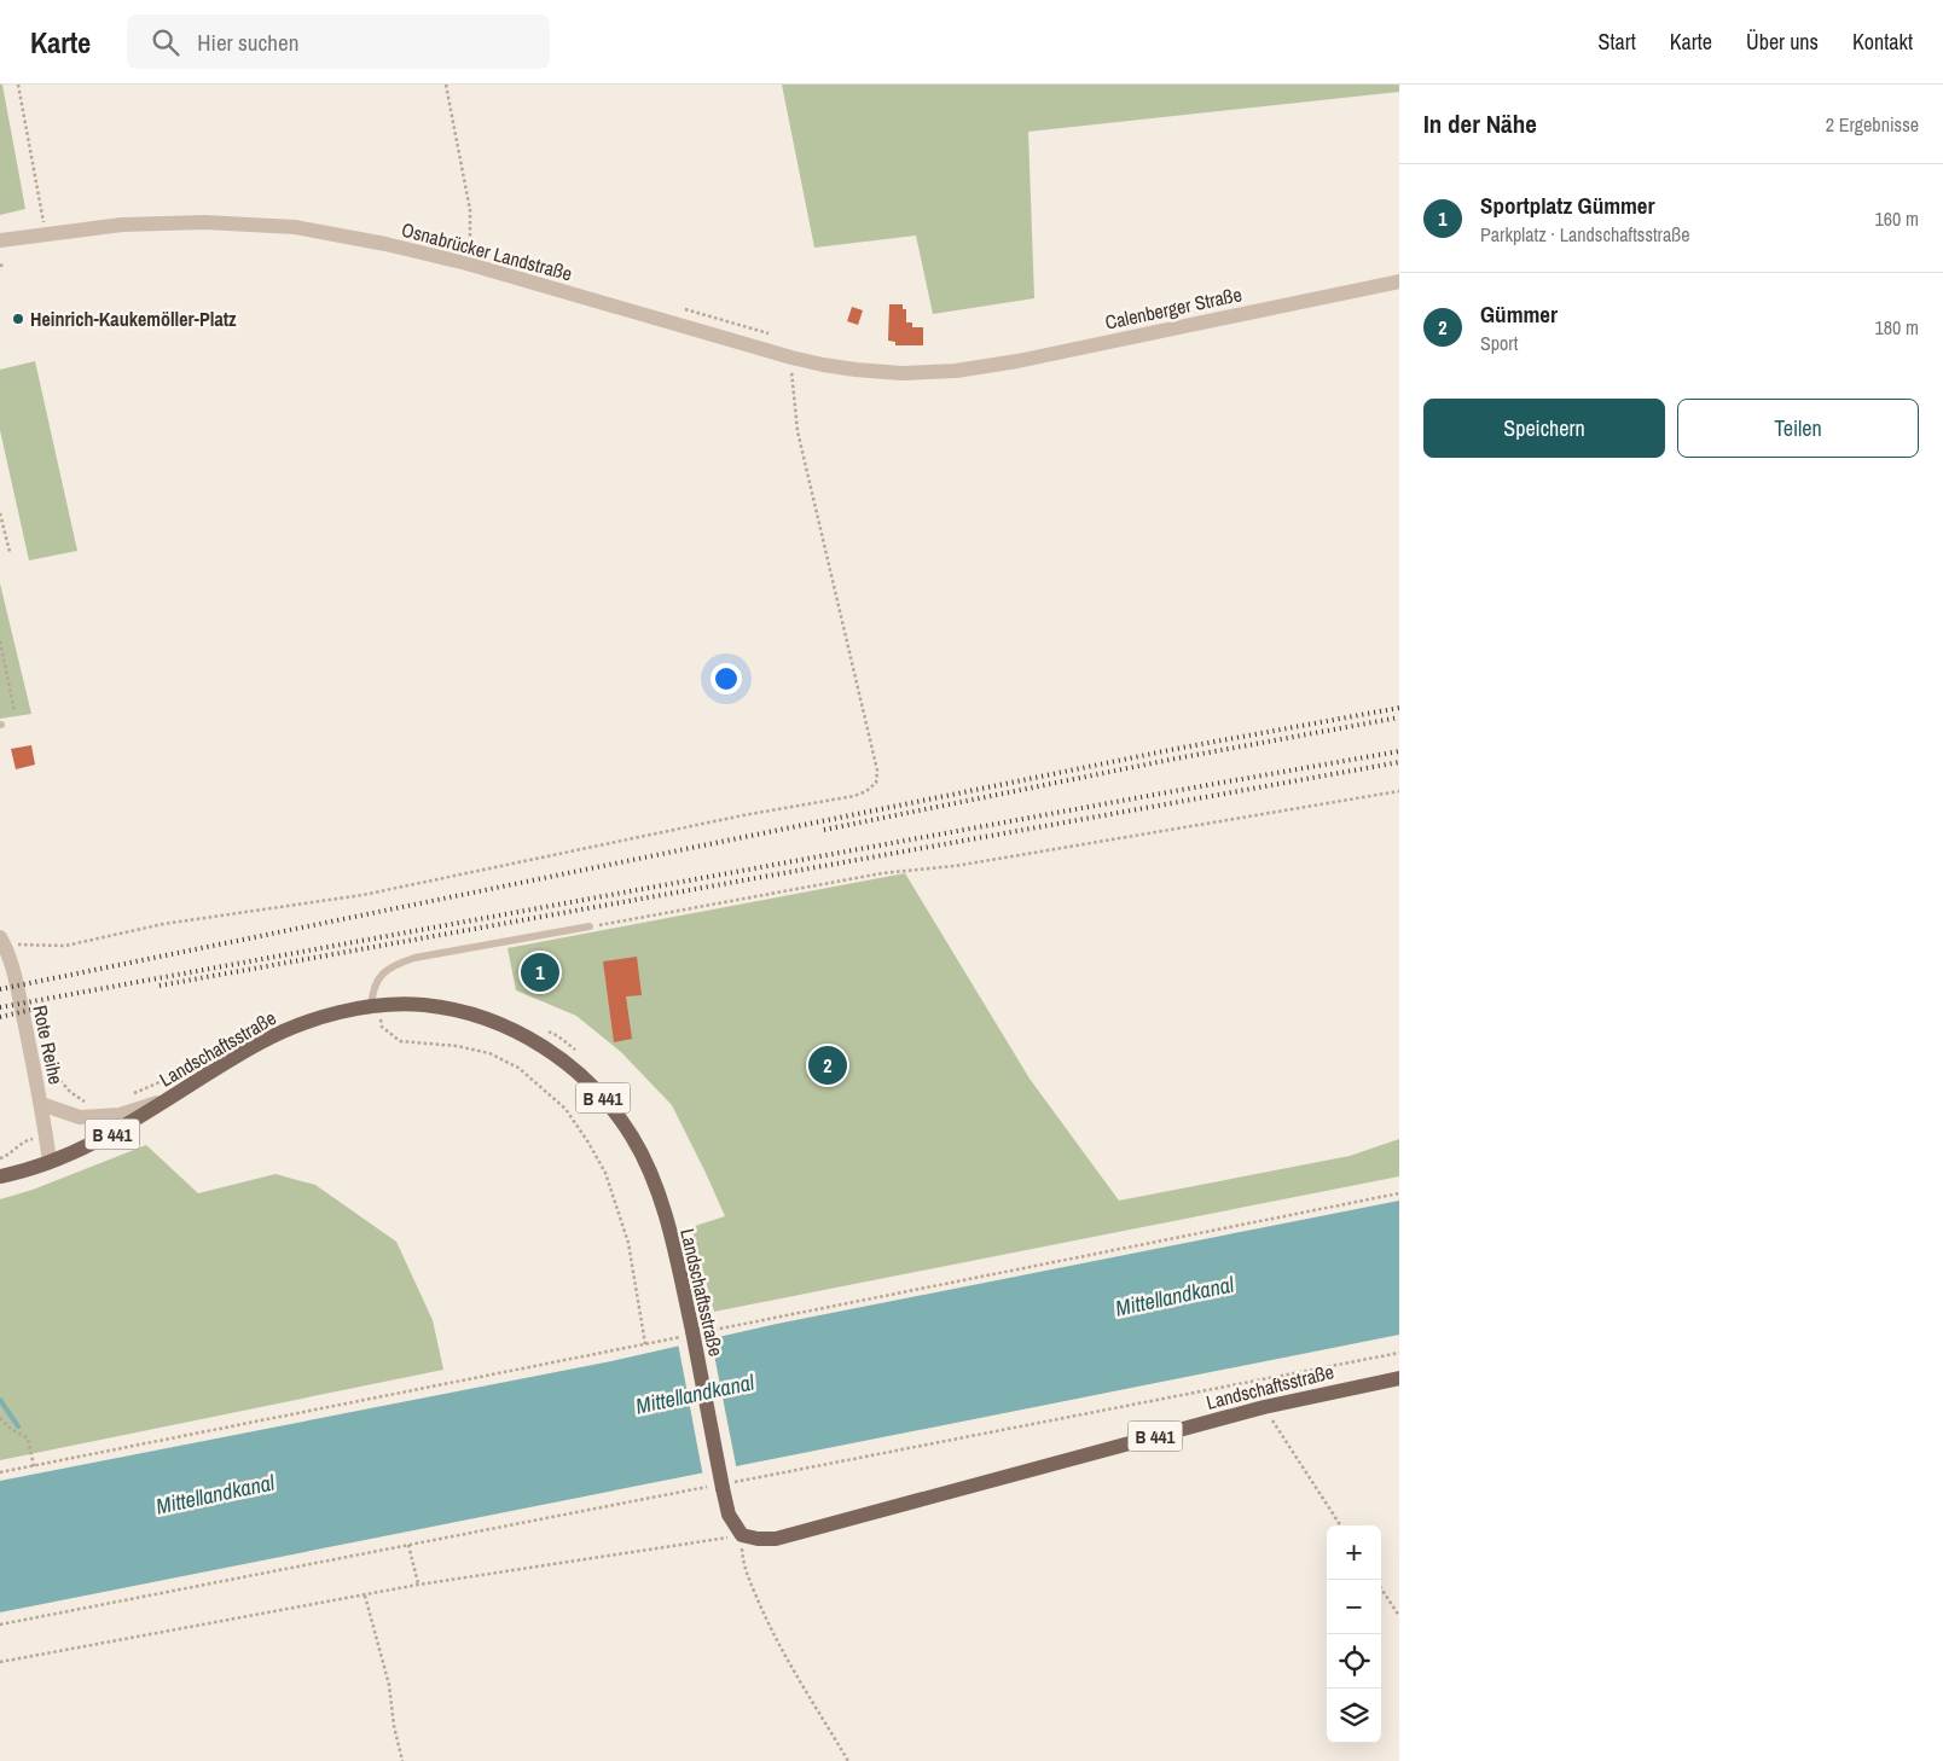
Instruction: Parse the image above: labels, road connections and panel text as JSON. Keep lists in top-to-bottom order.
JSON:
{
  "streets": {
    "main road": ["Landschaftsstraße", "B 441"],
    "street": ["Osnabrücker Landstraße", "Calenberger Straße", "Rote Reihe"]
  },
  "crossings": [
    ["Osnabrücker Landstraße", "Calenberger Straße"],
    ["Rote Reihe", "Landschaftsstraße"]
  ],
  "water": ["Mittellandkanal"],
  "places": ["Heinrich-Kaukemöller-Platz"],
  "page": {
    "header": "Karte",
    "search": "Hier suchen",
    "nav": [
      "Start",
      "Karte",
      "Über uns",
      "Kontakt"
    ],
    "heading": ["In der Nähe", "2 Ergebnisse"],
    "list": [
      {
        "mark": "1",
        "name": "Sportplatz Gümmer",
        "note": "Parkplatz · Landschaftsstraße",
        "value": "160 m"
      },
      {
        "mark": "2",
        "name": "Gümmer",
        "note": "Sport",
        "value": "180 m"
      }
    ],
    "buttons": ["Speichern", "Teilen"],
    "pins": ["1", "2"],
    "map_buttons": ["+", "−"]
  }
}
